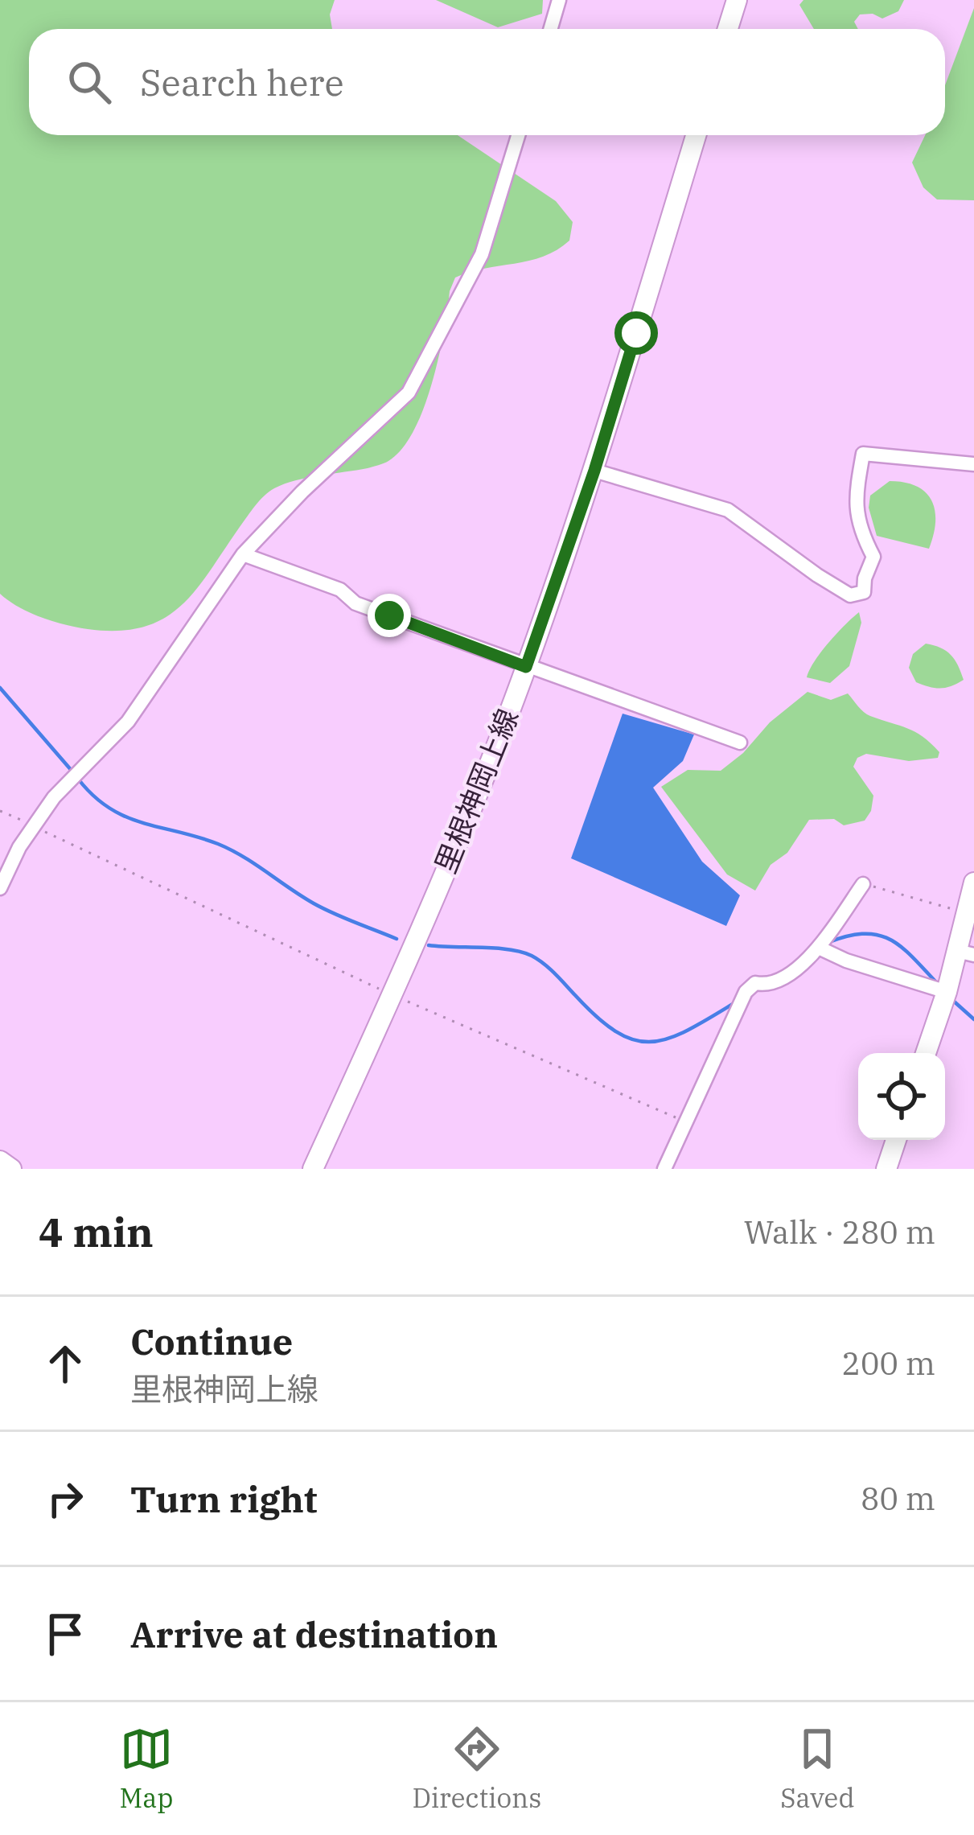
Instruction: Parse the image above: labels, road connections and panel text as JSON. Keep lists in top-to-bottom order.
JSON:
{
  "streets": {
    "main road": ["里根神岡上線"]
  },
  "page": {
    "search": "Search here",
    "heading": ["4 min", "Walk · 280 m"],
    "list": [
      ["Continue", "里根神岡上線", "200 m"],
      ["Turn right", "80 m"],
      "Arrive at destination"
    ],
    "nav": ["Map", "Directions", "Saved"]
  }
}
